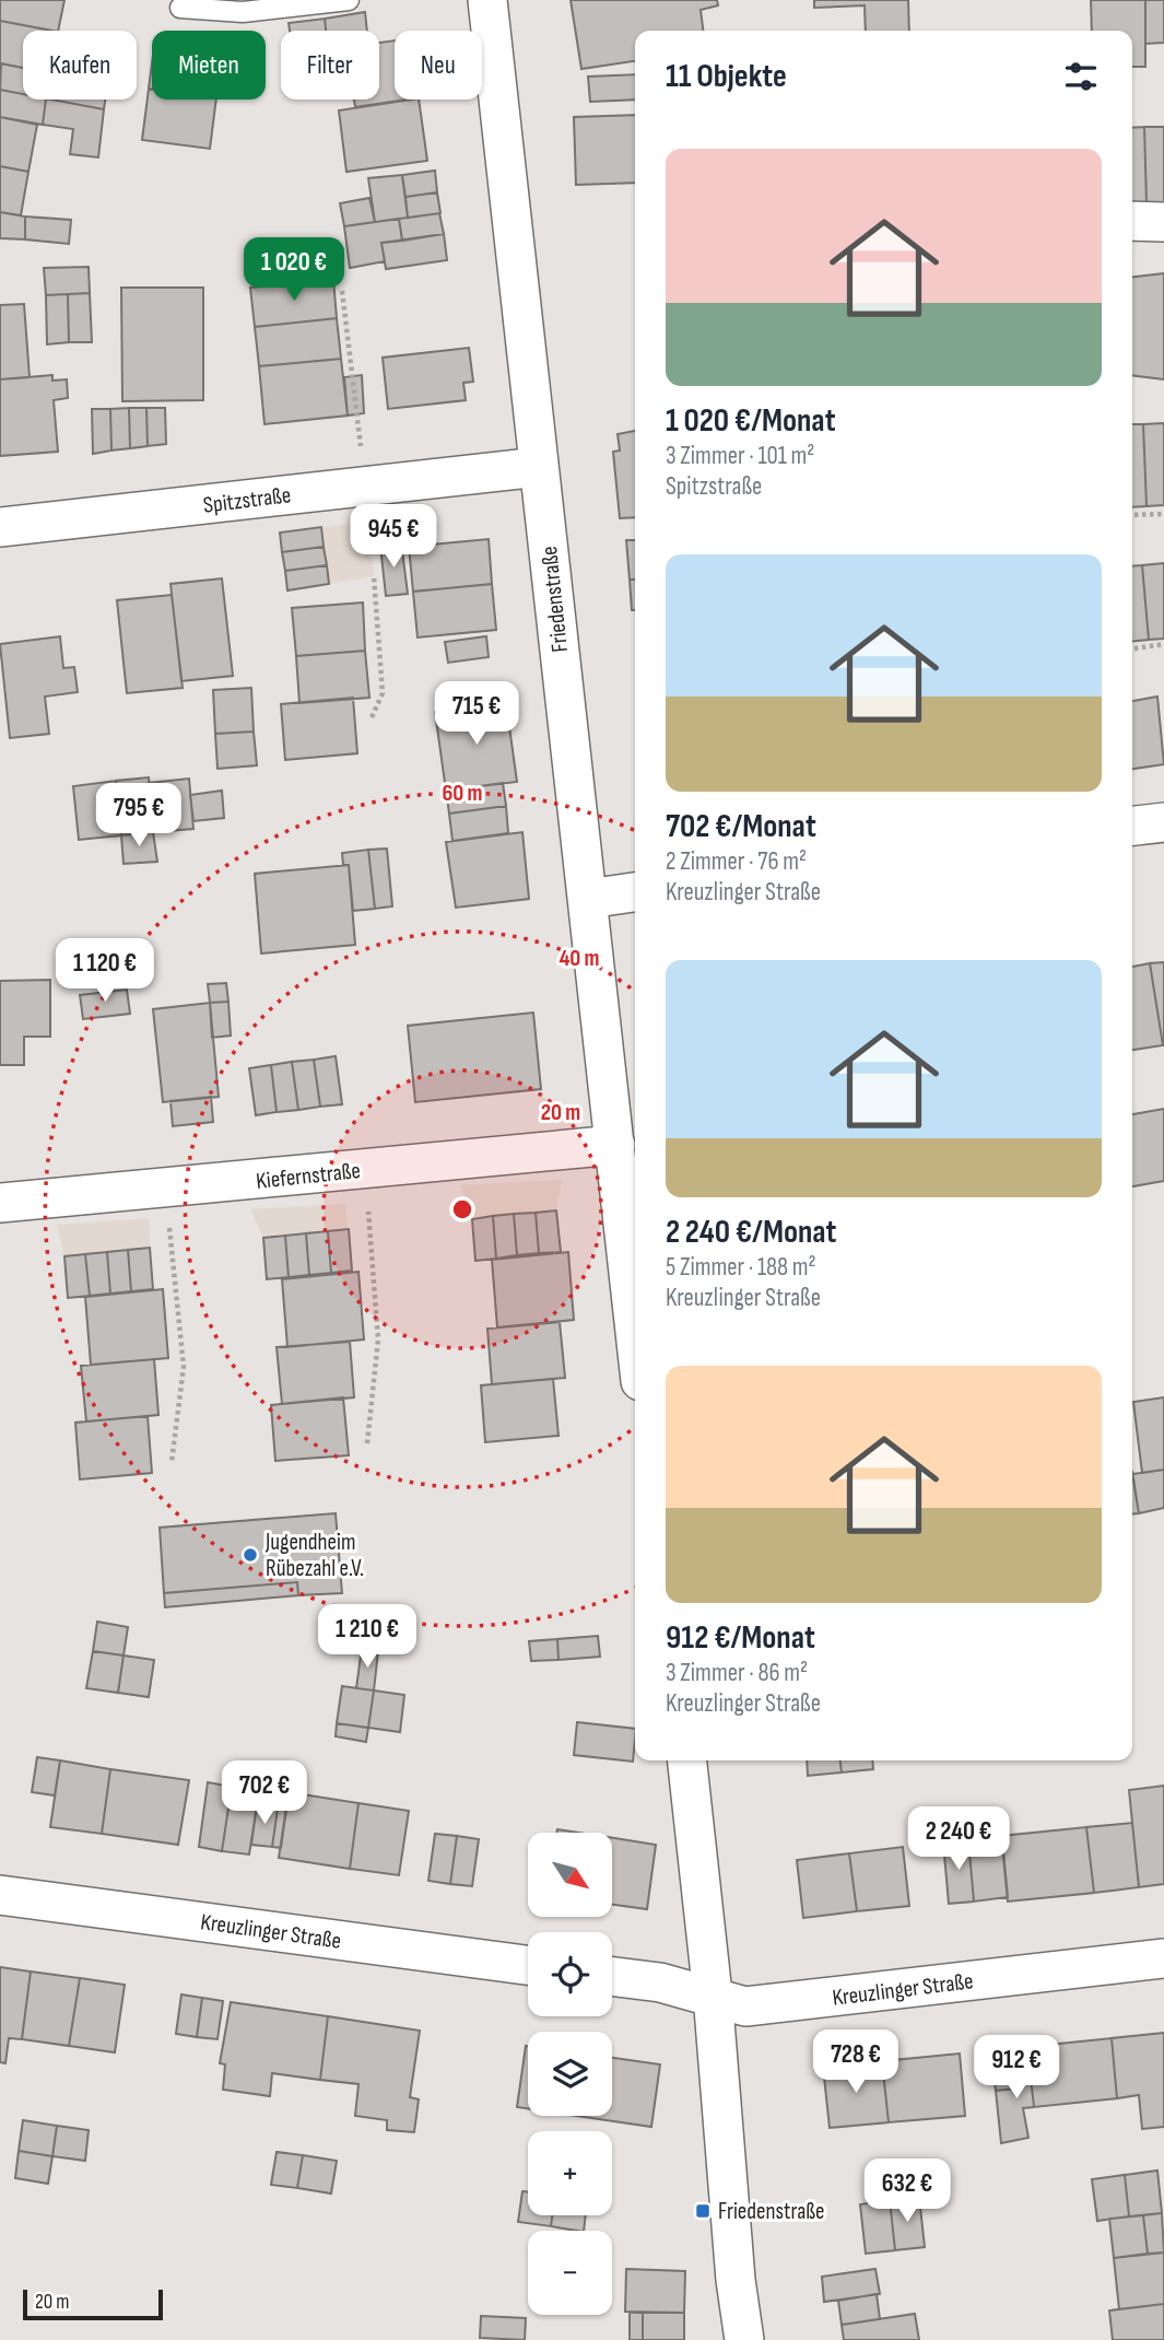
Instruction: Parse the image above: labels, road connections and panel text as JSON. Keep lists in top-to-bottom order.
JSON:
{
  "streets": {
    "street": [
      "Spitzstraße",
      "Friedenstraße",
      "Kiefernstraße",
      "Kreuzlinger Straße"
    ]
  },
  "crossings": [
    ["Spitzstraße", "Friedenstraße"],
    ["Friedenstraße", "Kiefernstraße"]
  ],
  "places": {
    "other": ["Jugendheim Rübezahl e.V."],
    "transit": ["Friedenstraße"]
  },
  "scale_bar": "20 m",
  "north": "bottom right",
  "page": {
    "chip": [
      "Kaufen",
      "Mieten",
      "Filter",
      "Neu"
    ],
    "heading": "11 Objekte",
    "list": [
      {
        "name": "1 020 €/Monat",
        "note": "3 Zimmer · 101 m² · Spitzstraße"
      },
      {
        "name": "702 €/Monat",
        "note": "2 Zimmer · 76 m² · Kreuzlinger Straße"
      },
      {
        "name": "2 240 €/Monat",
        "note": "5 Zimmer · 188 m² · Kreuzlinger Straße"
      },
      {
        "name": "912 €/Monat",
        "note": "3 Zimmer · 86 m² · Kreuzlinger Straße"
      }
    ],
    "price": [
      "1 020 €",
      "945 €",
      "715 €",
      "795 €",
      "1 120 €",
      "1 210 €",
      "702 €",
      "2 240 €",
      "728 €",
      "912 €",
      "632 €"
    ],
    "map_buttons": ["+", "−"],
    "scale": "20 m"
  },
  "rings": ["60 m", "40 m", "20 m"]
}
